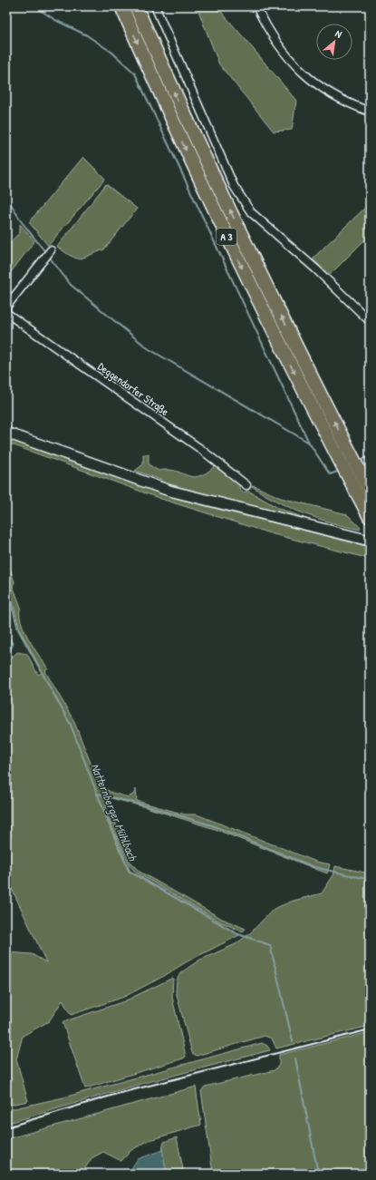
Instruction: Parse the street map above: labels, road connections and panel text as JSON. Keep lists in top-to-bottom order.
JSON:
{
  "streets": {
    "highway": ["A 3"],
    "street": ["Deggendorfer Straße"]
  },
  "water": ["Natternberger Mühlbach"],
  "north": "top right"
}
